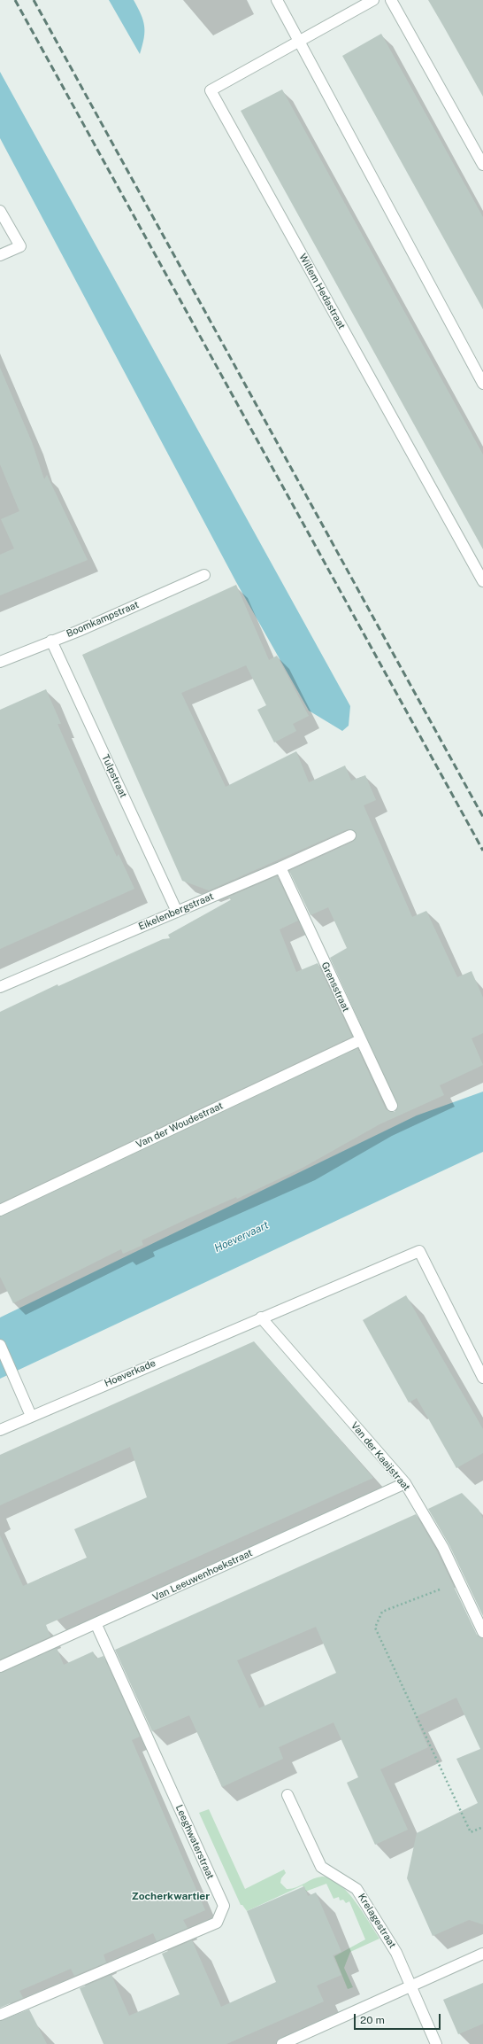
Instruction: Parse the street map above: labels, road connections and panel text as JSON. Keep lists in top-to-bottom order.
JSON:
{
  "streets": {
    "street": [
      "Willem Hedastraat",
      "Boomkampstraat",
      "Tulpstraat",
      "Eikelenbergstraat",
      "Grensstraat",
      "Van der Woudestraat",
      "Hoeverkade",
      "Van der Kaaijstraat",
      "Van Leeuwenhoekstraat",
      "Leeghwaterstraat",
      "Krelagestraat"
    ]
  },
  "crossings": [
    ["Boomkampstraat", "Tulpstraat"],
    ["Tulpstraat", "Eikelenbergstraat"],
    ["Eikelenbergstraat", "Grensstraat"],
    ["Grensstraat", "Van der Woudestraat"],
    ["Hoeverkade", "Van der Kaaijstraat"],
    ["Van der Kaaijstraat", "Van Leeuwenhoekstraat"],
    ["Van Leeuwenhoekstraat", "Leeghwaterstraat"]
  ],
  "districts": ["Zocherkwartier"],
  "water": ["Hoevervaart"],
  "scale_bar": "20 m"
}
